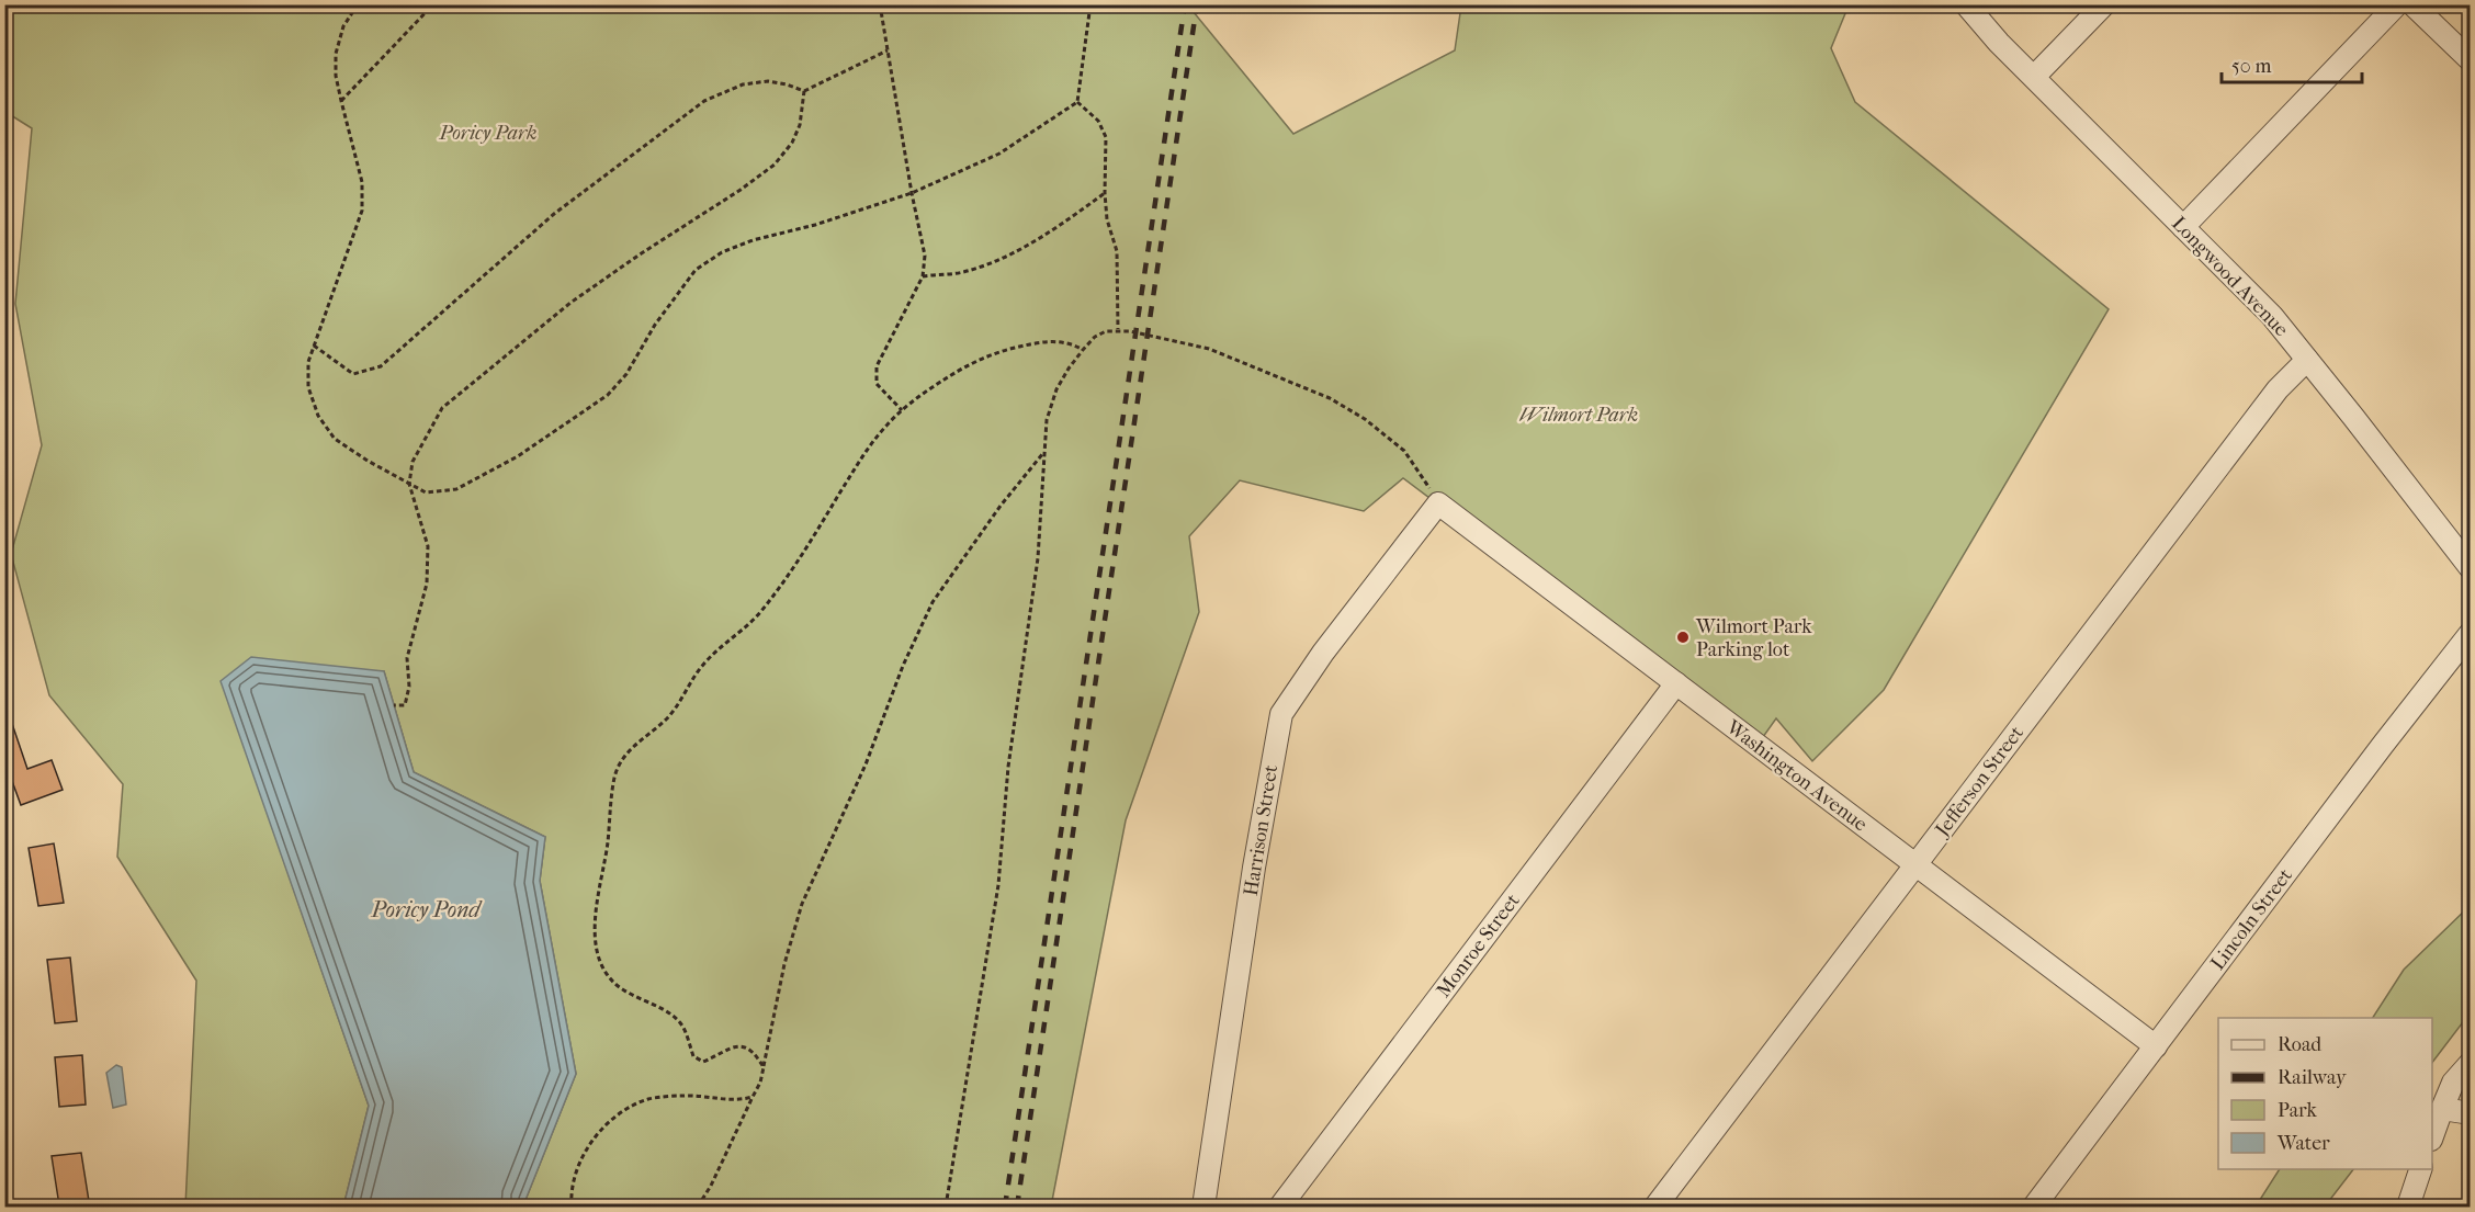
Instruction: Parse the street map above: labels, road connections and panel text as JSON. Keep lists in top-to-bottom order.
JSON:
{
  "streets": {
    "street": [
      "Longwood Avenue",
      "Washington Avenue",
      "Jefferson Street",
      "Harrison Street",
      "Lincoln Street",
      "Monroe Street"
    ]
  },
  "crossings": [
    ["Longwood Avenue", "Jefferson Street"],
    ["Washington Avenue", "Jefferson Street"],
    ["Washington Avenue", "Harrison Street"],
    ["Washington Avenue", "Lincoln Street"],
    ["Washington Avenue", "Monroe Street"]
  ],
  "water": ["Poricy Pond"],
  "parks": ["Poricy Park", "Wilmort Park"],
  "places": ["Wilmort Park Parking lot"],
  "legend": [
    "Road",
    "Railway",
    "Park",
    "Water"
  ],
  "scale_bar": "50 m"
}
